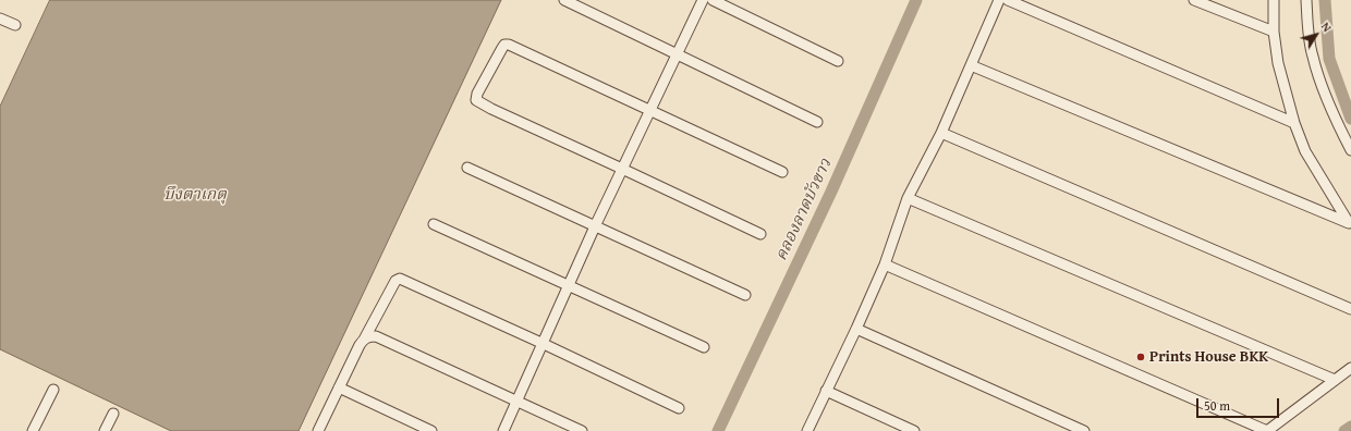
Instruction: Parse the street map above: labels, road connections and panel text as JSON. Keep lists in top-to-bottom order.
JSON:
{
  "water": ["บึงตาเกตุ", "คลองลาดบัวขาว"],
  "places": ["Prints House BKK"],
  "scale_bar": "50 m",
  "north": "top right"
}
